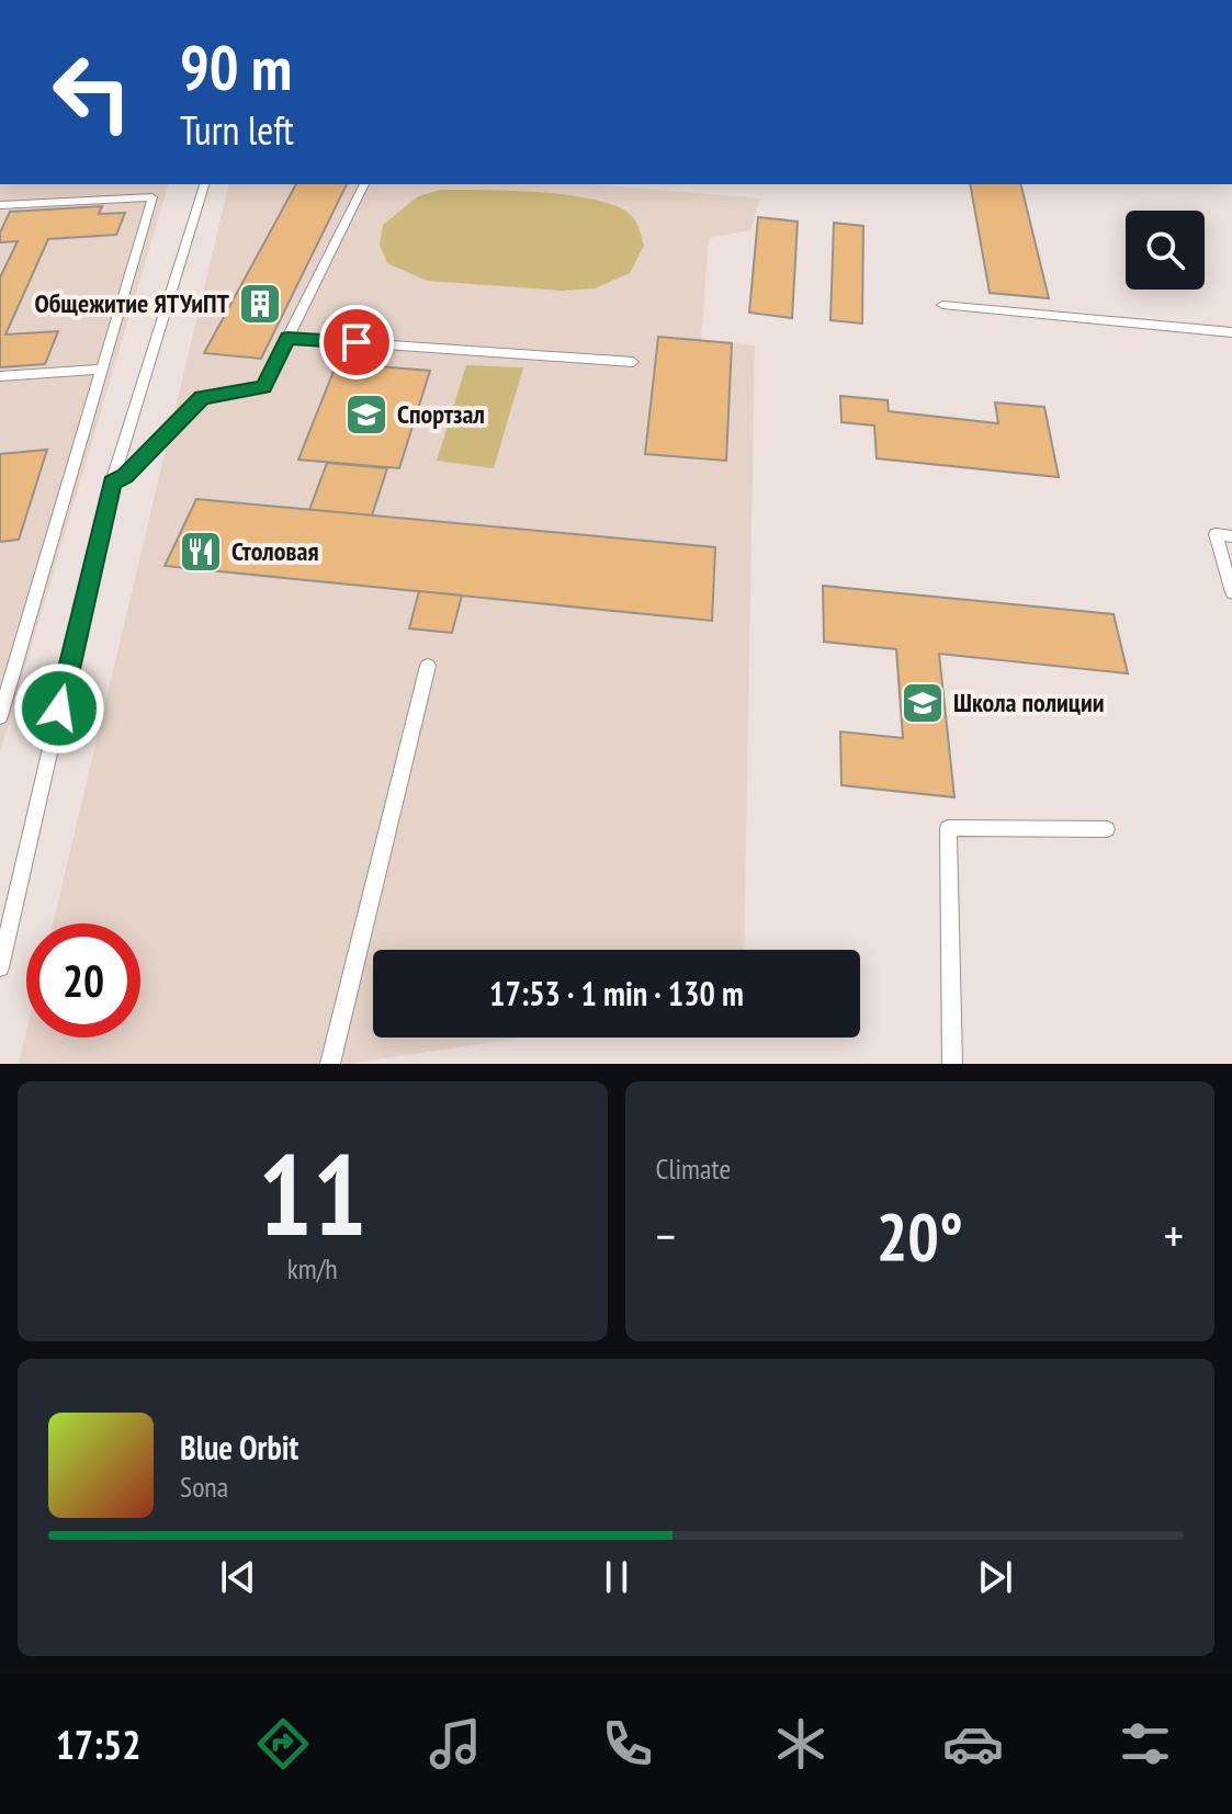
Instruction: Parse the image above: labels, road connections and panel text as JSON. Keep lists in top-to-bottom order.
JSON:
{
  "places": {
    "building": ["Общежитие ЯТУиПТ"],
    "school or university": ["Спортзал", "Школа полиции"],
    "restaurant": ["Столовая"]
  },
  "page": {
    "turn": ["90 m", "Turn left"],
    "limit": "20",
    "trip": "17:53 · 1 min · 130 m",
    "tile": [
      ["11", "km/h"],
      "Climate"
    ],
    "heat": ["−", "20°", "+"],
    "song": ["Blue Orbit", "Sona"],
    "tabs": "17:52"
  }
}
